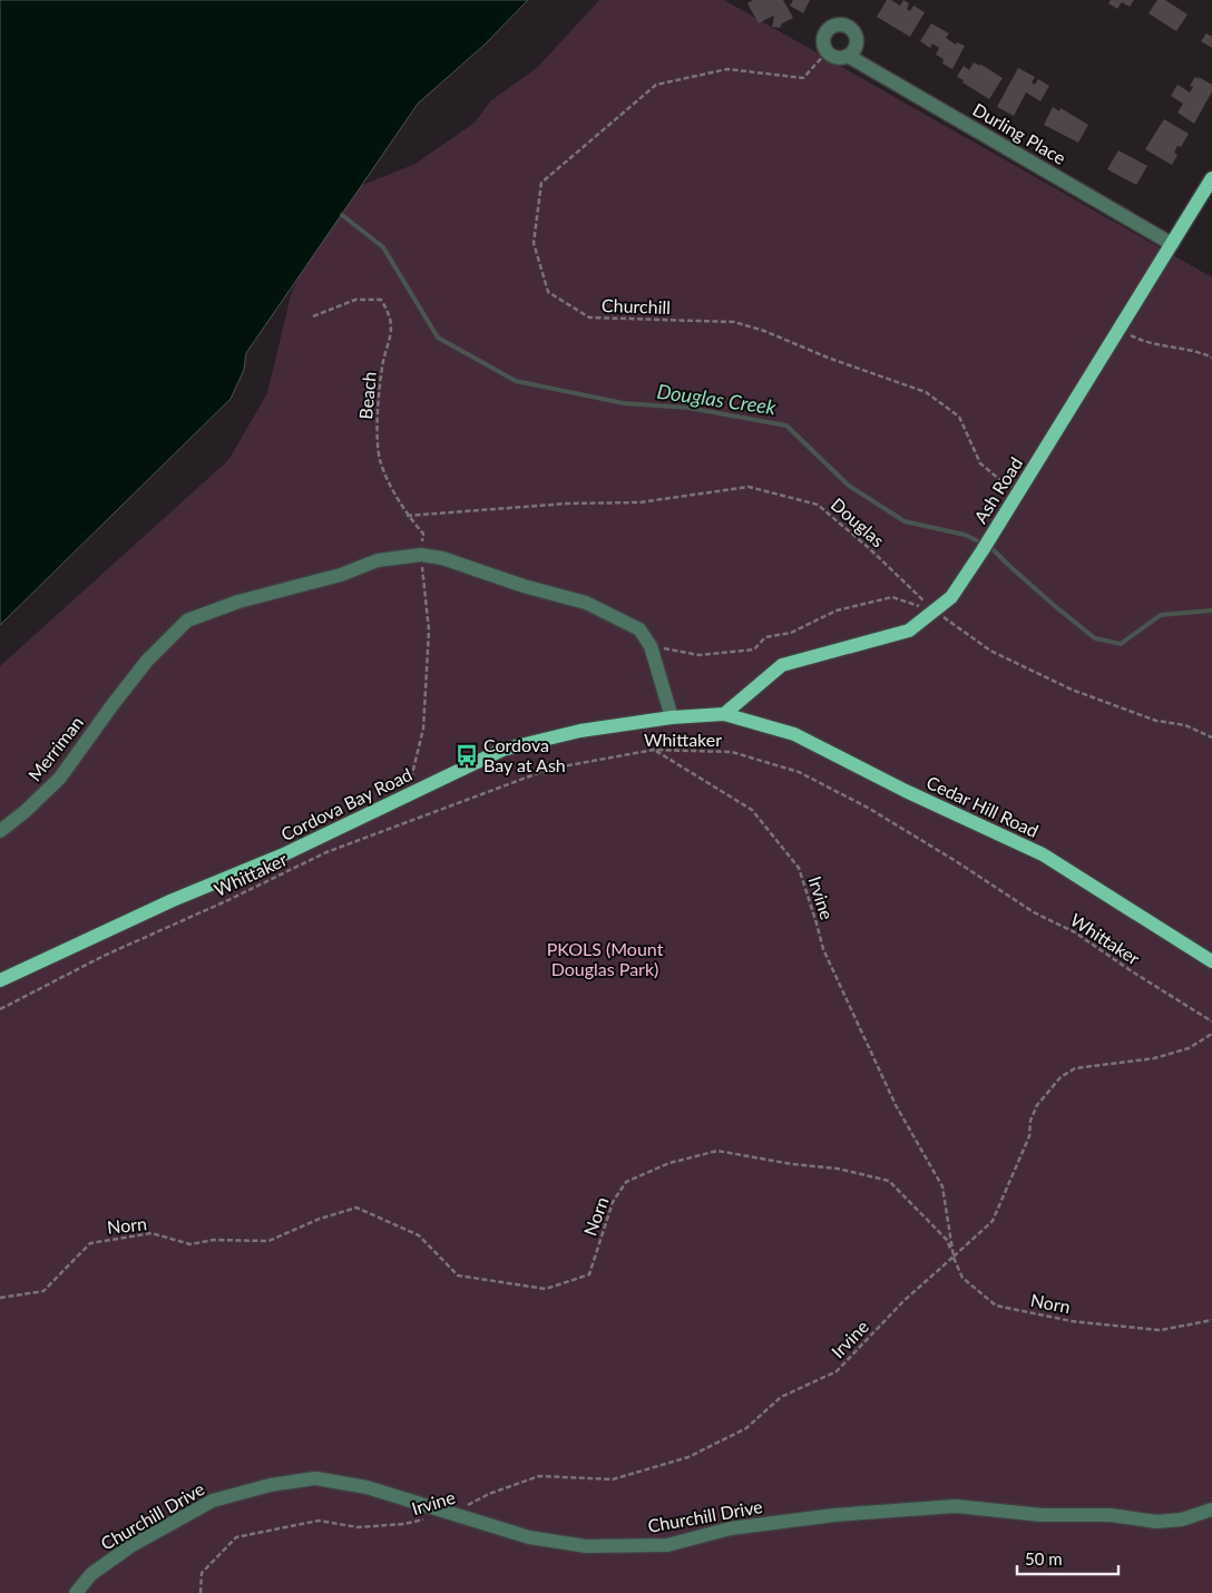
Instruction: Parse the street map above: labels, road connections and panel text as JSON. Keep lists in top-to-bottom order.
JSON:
{
  "streets": {
    "main road": ["Ash Road", "Cordova Bay Road", "Cedar Hill Road"],
    "street": ["Durling Place", "Merriman", "Churchill Drive"],
    "path": [
      "Churchill",
      "Beach",
      "Douglas",
      "Whittaker",
      "Irvine",
      "Norn"
    ]
  },
  "crossings": [
    ["Durling Place", "Churchill"],
    ["Durling Place", "Ash Road"],
    ["Churchill", "Ash Road"],
    ["Beach", "Douglas"],
    ["Beach", "Whittaker"],
    ["Beach", "Merriman"],
    ["Beach", "Cordova Bay Road"],
    ["Ash Road", "Douglas"],
    ["Ash Road", "Cordova Bay Road"],
    ["Ash Road", "Cedar Hill Road"],
    ["Whittaker", "Irvine"],
    ["Cordova Bay Road", "Cedar Hill Road"],
    ["Irvine", "Norn"],
    ["Irvine", "Churchill Drive"]
  ],
  "water": ["Douglas Creek"],
  "parks": ["PKOLS (Mount Douglas Park)"],
  "places": {
    "bus stop": ["Cordova Bay at Ash"]
  },
  "scale_bar": "50 m"
}
